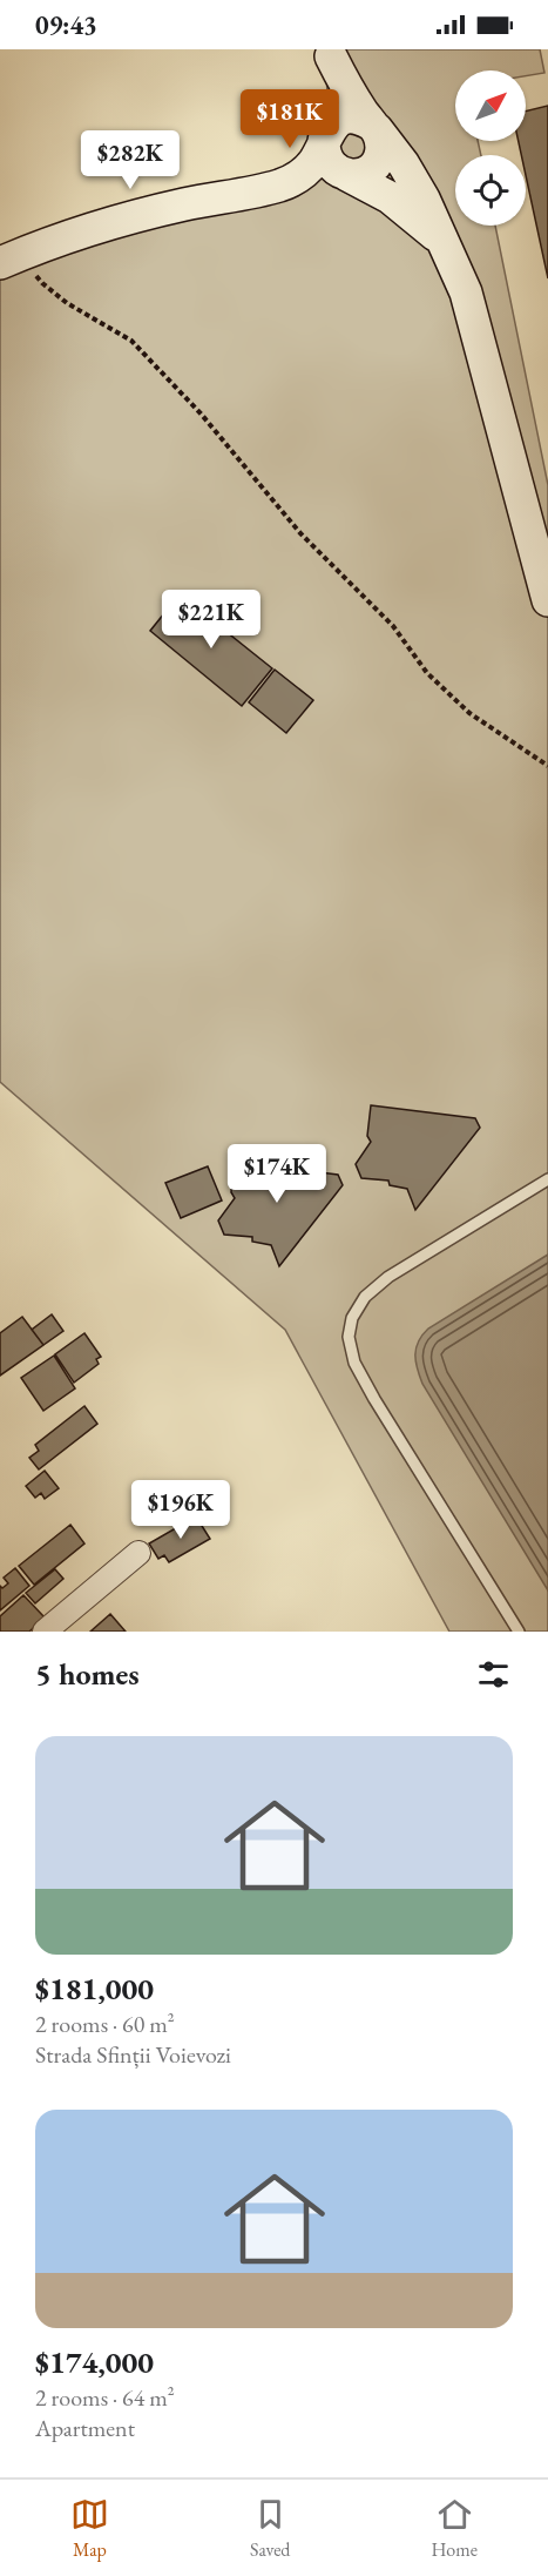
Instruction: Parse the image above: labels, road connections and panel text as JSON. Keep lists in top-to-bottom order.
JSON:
{
  "north": "top right",
  "page": {
    "status": "09:43",
    "price": [
      "$181K",
      "$282K",
      "$221K",
      "$174K",
      "$196K"
    ],
    "heading": "5 homes",
    "list": [
      {
        "name": "$181,000",
        "note": "2 rooms · 60 m² · Strada Sfinții Voievozi"
      },
      {
        "name": "$174,000",
        "note": "2 rooms · 64 m² · Apartment"
      }
    ],
    "tabs": ["Map", "Saved", "Home"]
  }
}
